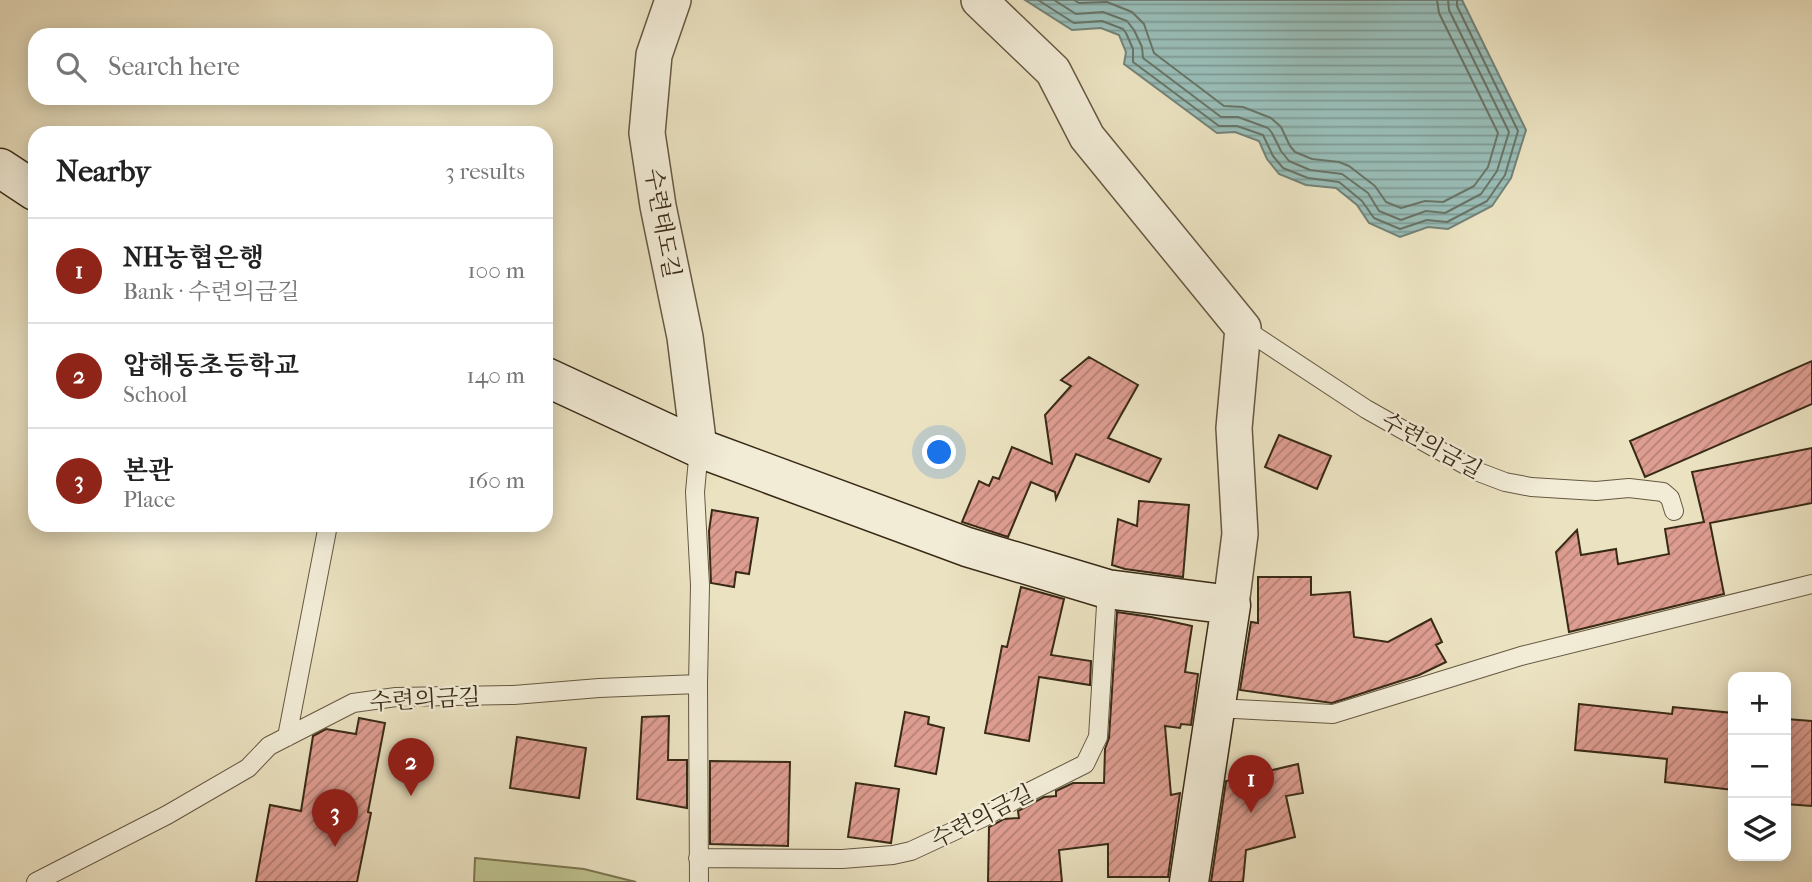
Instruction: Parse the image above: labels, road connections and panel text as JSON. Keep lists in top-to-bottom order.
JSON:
{
  "streets": {
    "street": ["수련태도길", "수련의금길"]
  },
  "page": {
    "search": "Search here",
    "heading": ["Nearby", "3 results"],
    "list": [
      {
        "mark": "1",
        "name": "NH농협은행",
        "note": "Bank · 수련의금길",
        "value": "100 m"
      },
      {
        "mark": "2",
        "name": "압해동초등학교",
        "note": "School",
        "value": "140 m"
      },
      {
        "mark": "3",
        "name": "본관",
        "note": "Place",
        "value": "160 m"
      }
    ],
    "map_buttons": ["+", "−"],
    "pins": ["2", "1", "3"]
  }
}
